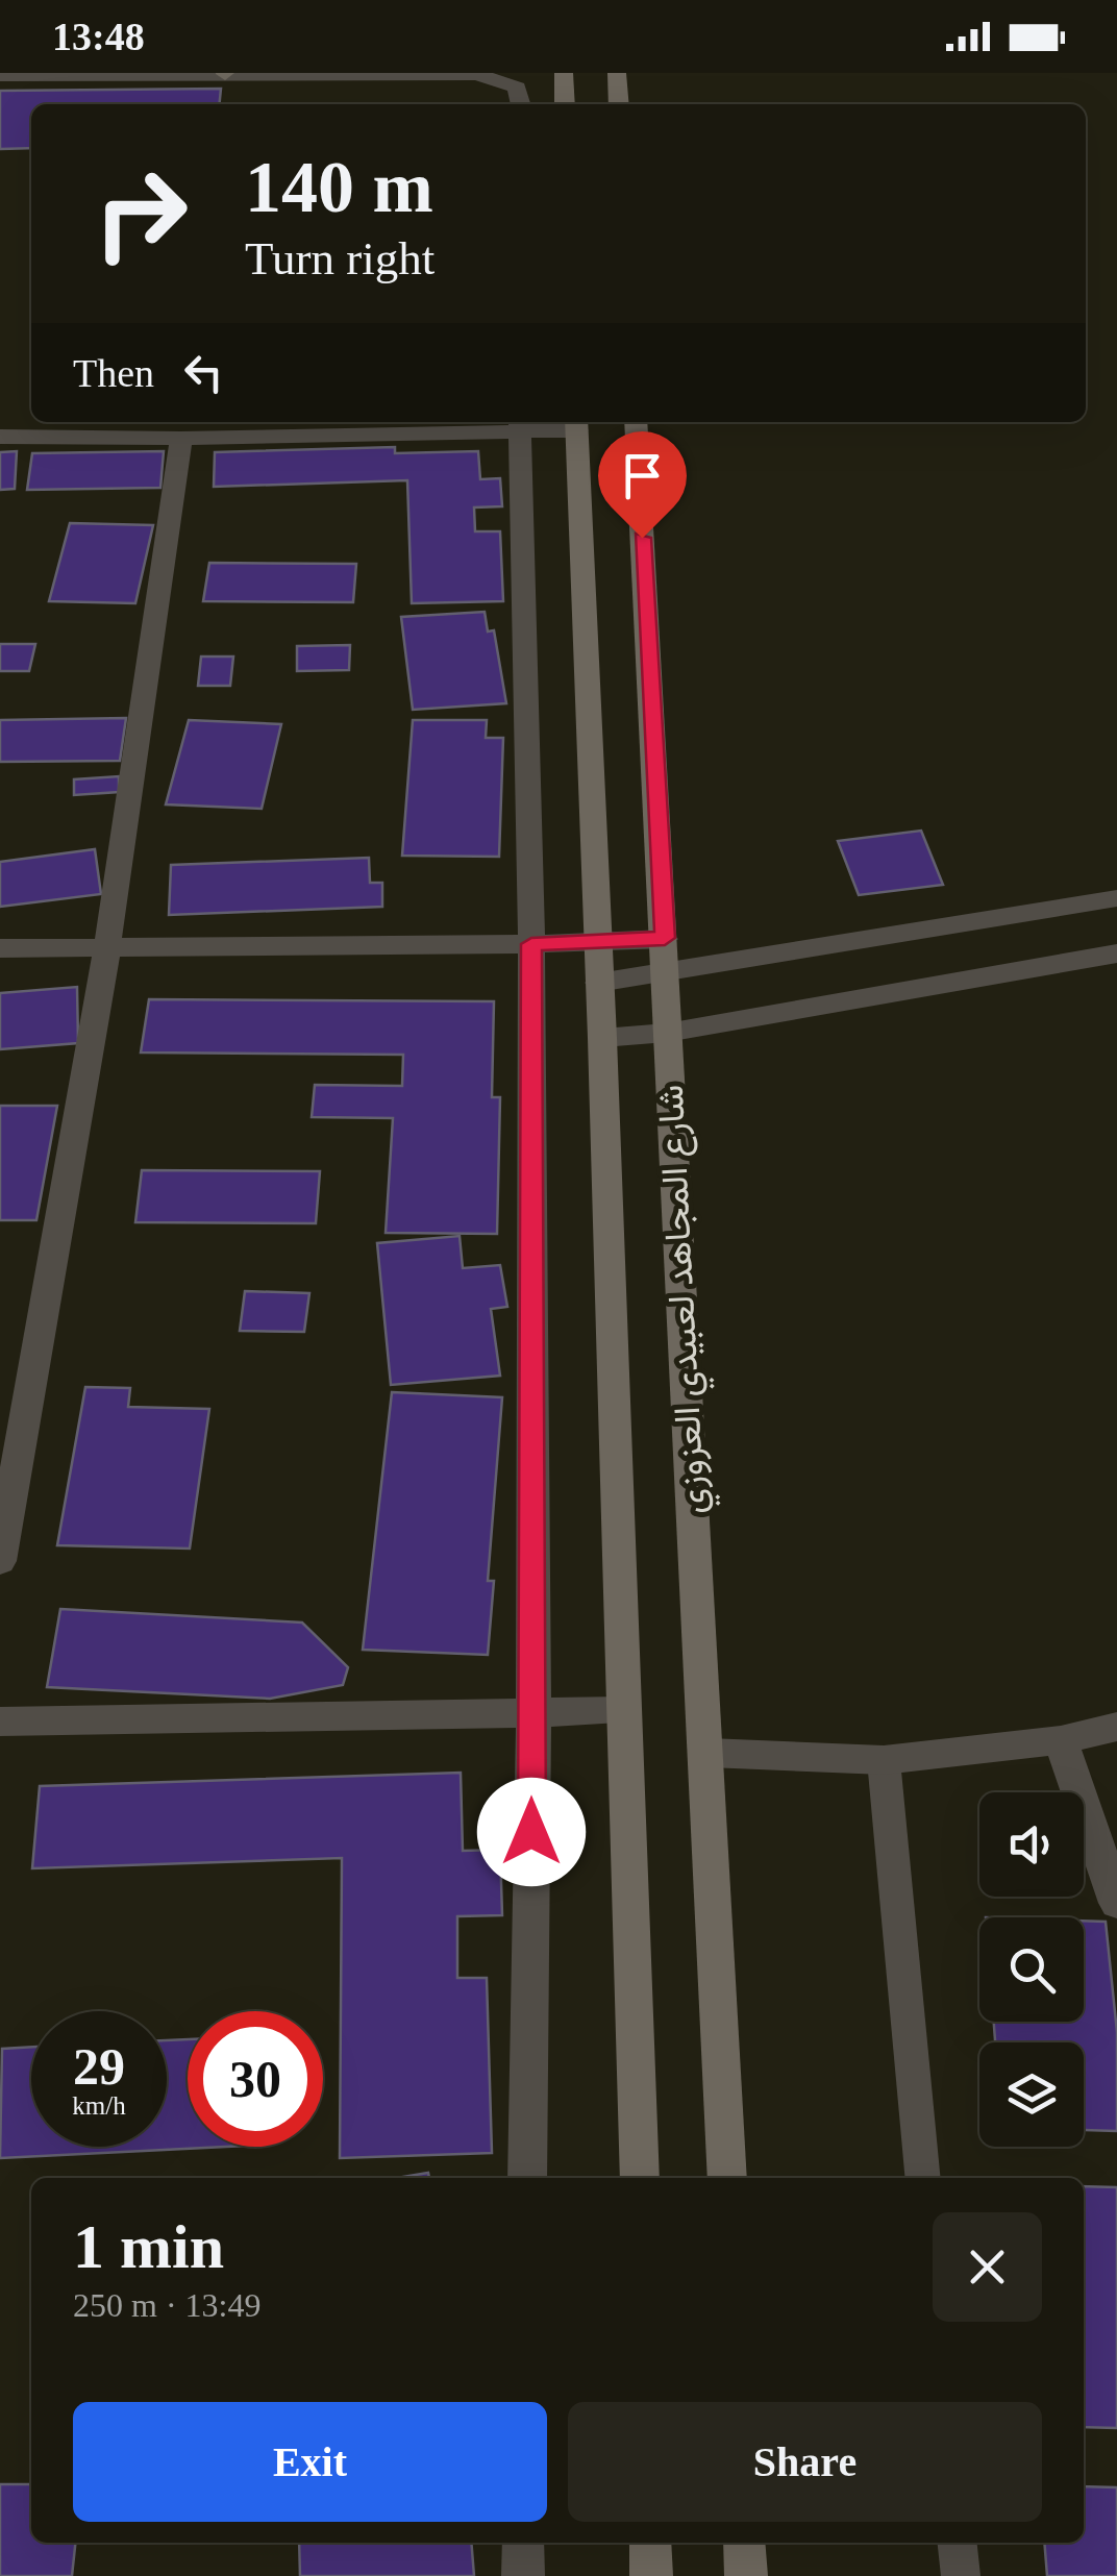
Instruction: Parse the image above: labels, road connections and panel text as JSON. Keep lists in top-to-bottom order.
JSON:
{
  "streets": {
    "street": ["شارع المجاهد لعبيدي العزوزي"]
  },
  "page": {
    "status": "13:48",
    "turn": ["140 m", "Turn right"],
    "then": "Then",
    "speed": "29 km/h",
    "limit": "30",
    "heading": ["1 min", "250 m · 13:49"],
    "buttons": ["Exit", "Share"]
  }
}
